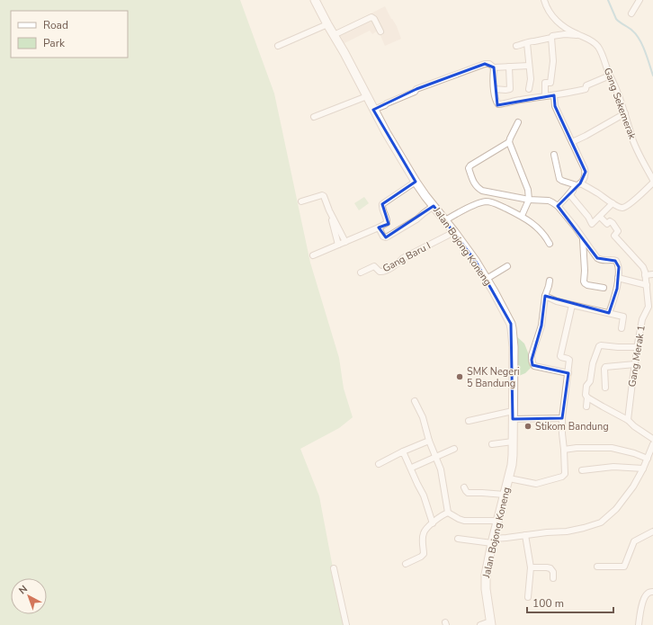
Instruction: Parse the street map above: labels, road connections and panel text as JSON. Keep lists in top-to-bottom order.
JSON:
{
  "streets": {
    "street": [
      "Gang Sekemerak",
      "Jalan Bojong Koneng",
      "Gang Baru I",
      "Gang Merak 1"
    ]
  },
  "crossings": [
    ["Jalan Bojong Koneng", "Gang Baru I"]
  ],
  "places": ["SMK Negeri 5 Bandung", "Stikom Bandung"],
  "legend": ["Road", "Park"],
  "scale_bar": "100 m",
  "north": "top left"
}
